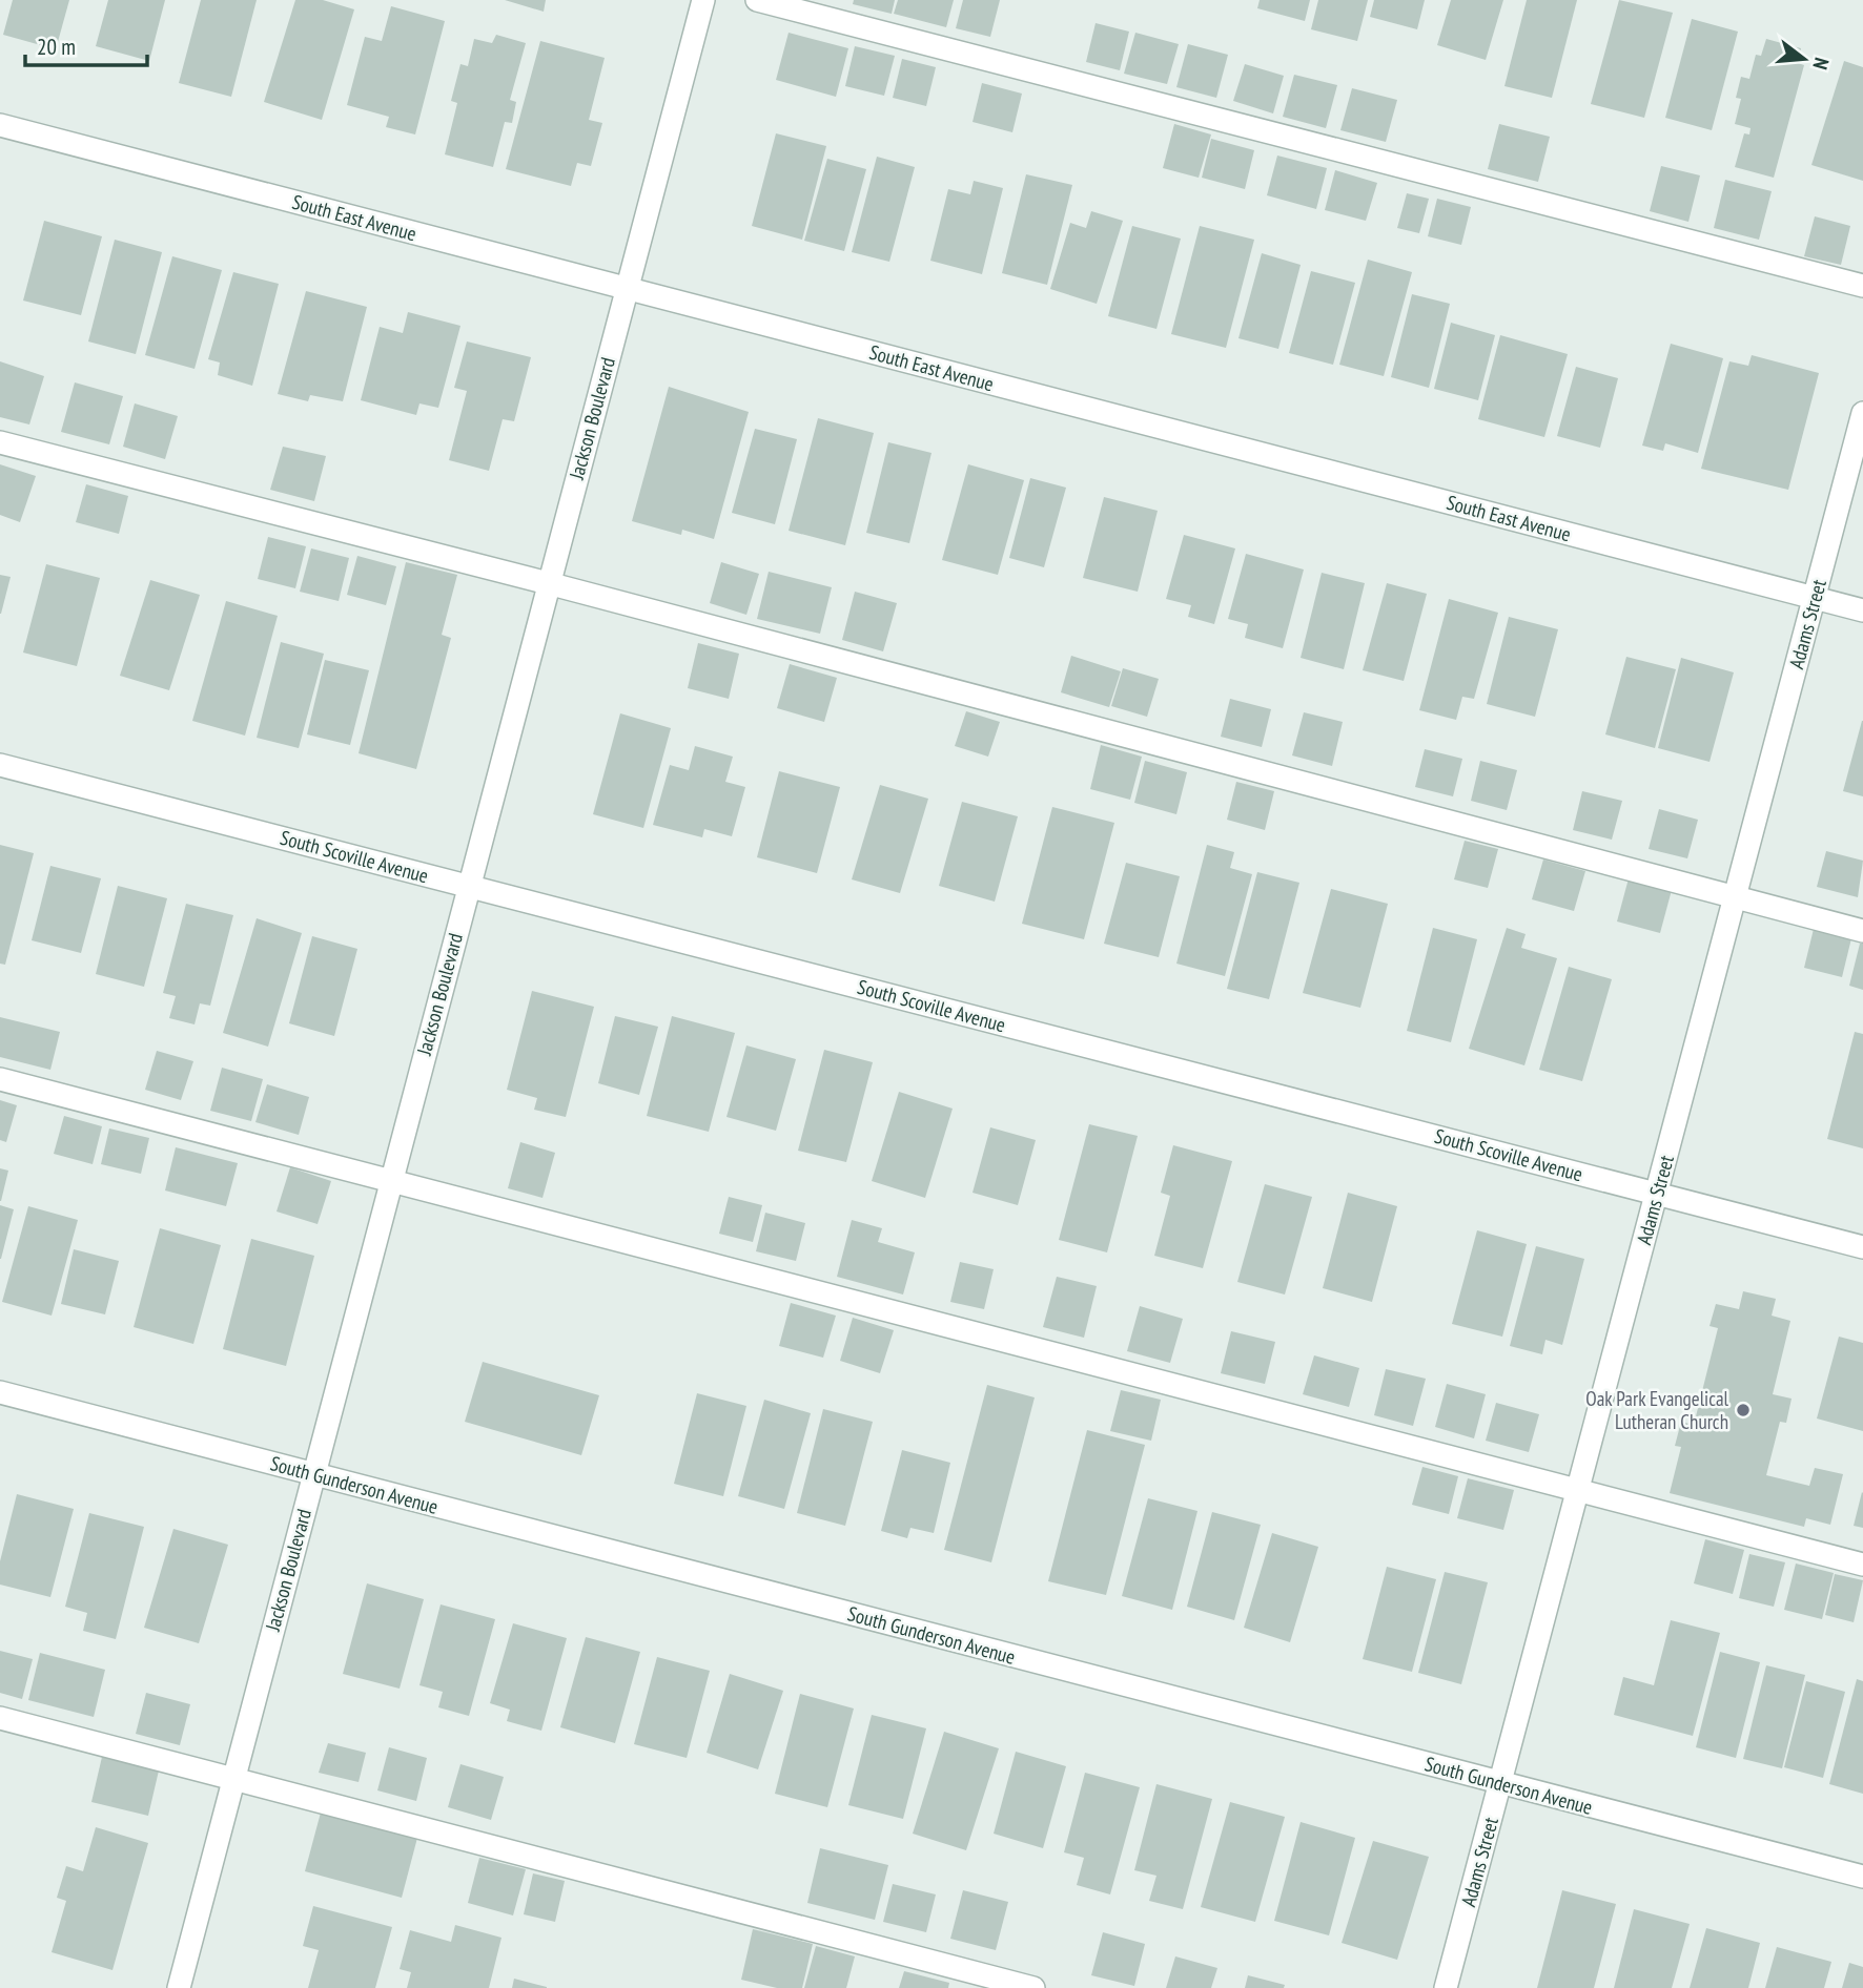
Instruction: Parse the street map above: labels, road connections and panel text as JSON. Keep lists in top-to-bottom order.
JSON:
{
  "streets": {
    "street": [
      "South East Avenue",
      "Jackson Boulevard",
      "Adams Street",
      "South Scoville Avenue",
      "South Gunderson Avenue"
    ]
  },
  "crossings": [
    ["South East Avenue", "Jackson Boulevard"],
    ["South East Avenue", "Adams Street"],
    ["Jackson Boulevard", "South Scoville Avenue"],
    ["Jackson Boulevard", "South Gunderson Avenue"],
    ["Adams Street", "South Scoville Avenue"],
    ["Adams Street", "South Gunderson Avenue"]
  ],
  "places": ["Oak Park Evangelical Lutheran Church"],
  "scale_bar": "20 m",
  "north": "right"
}
